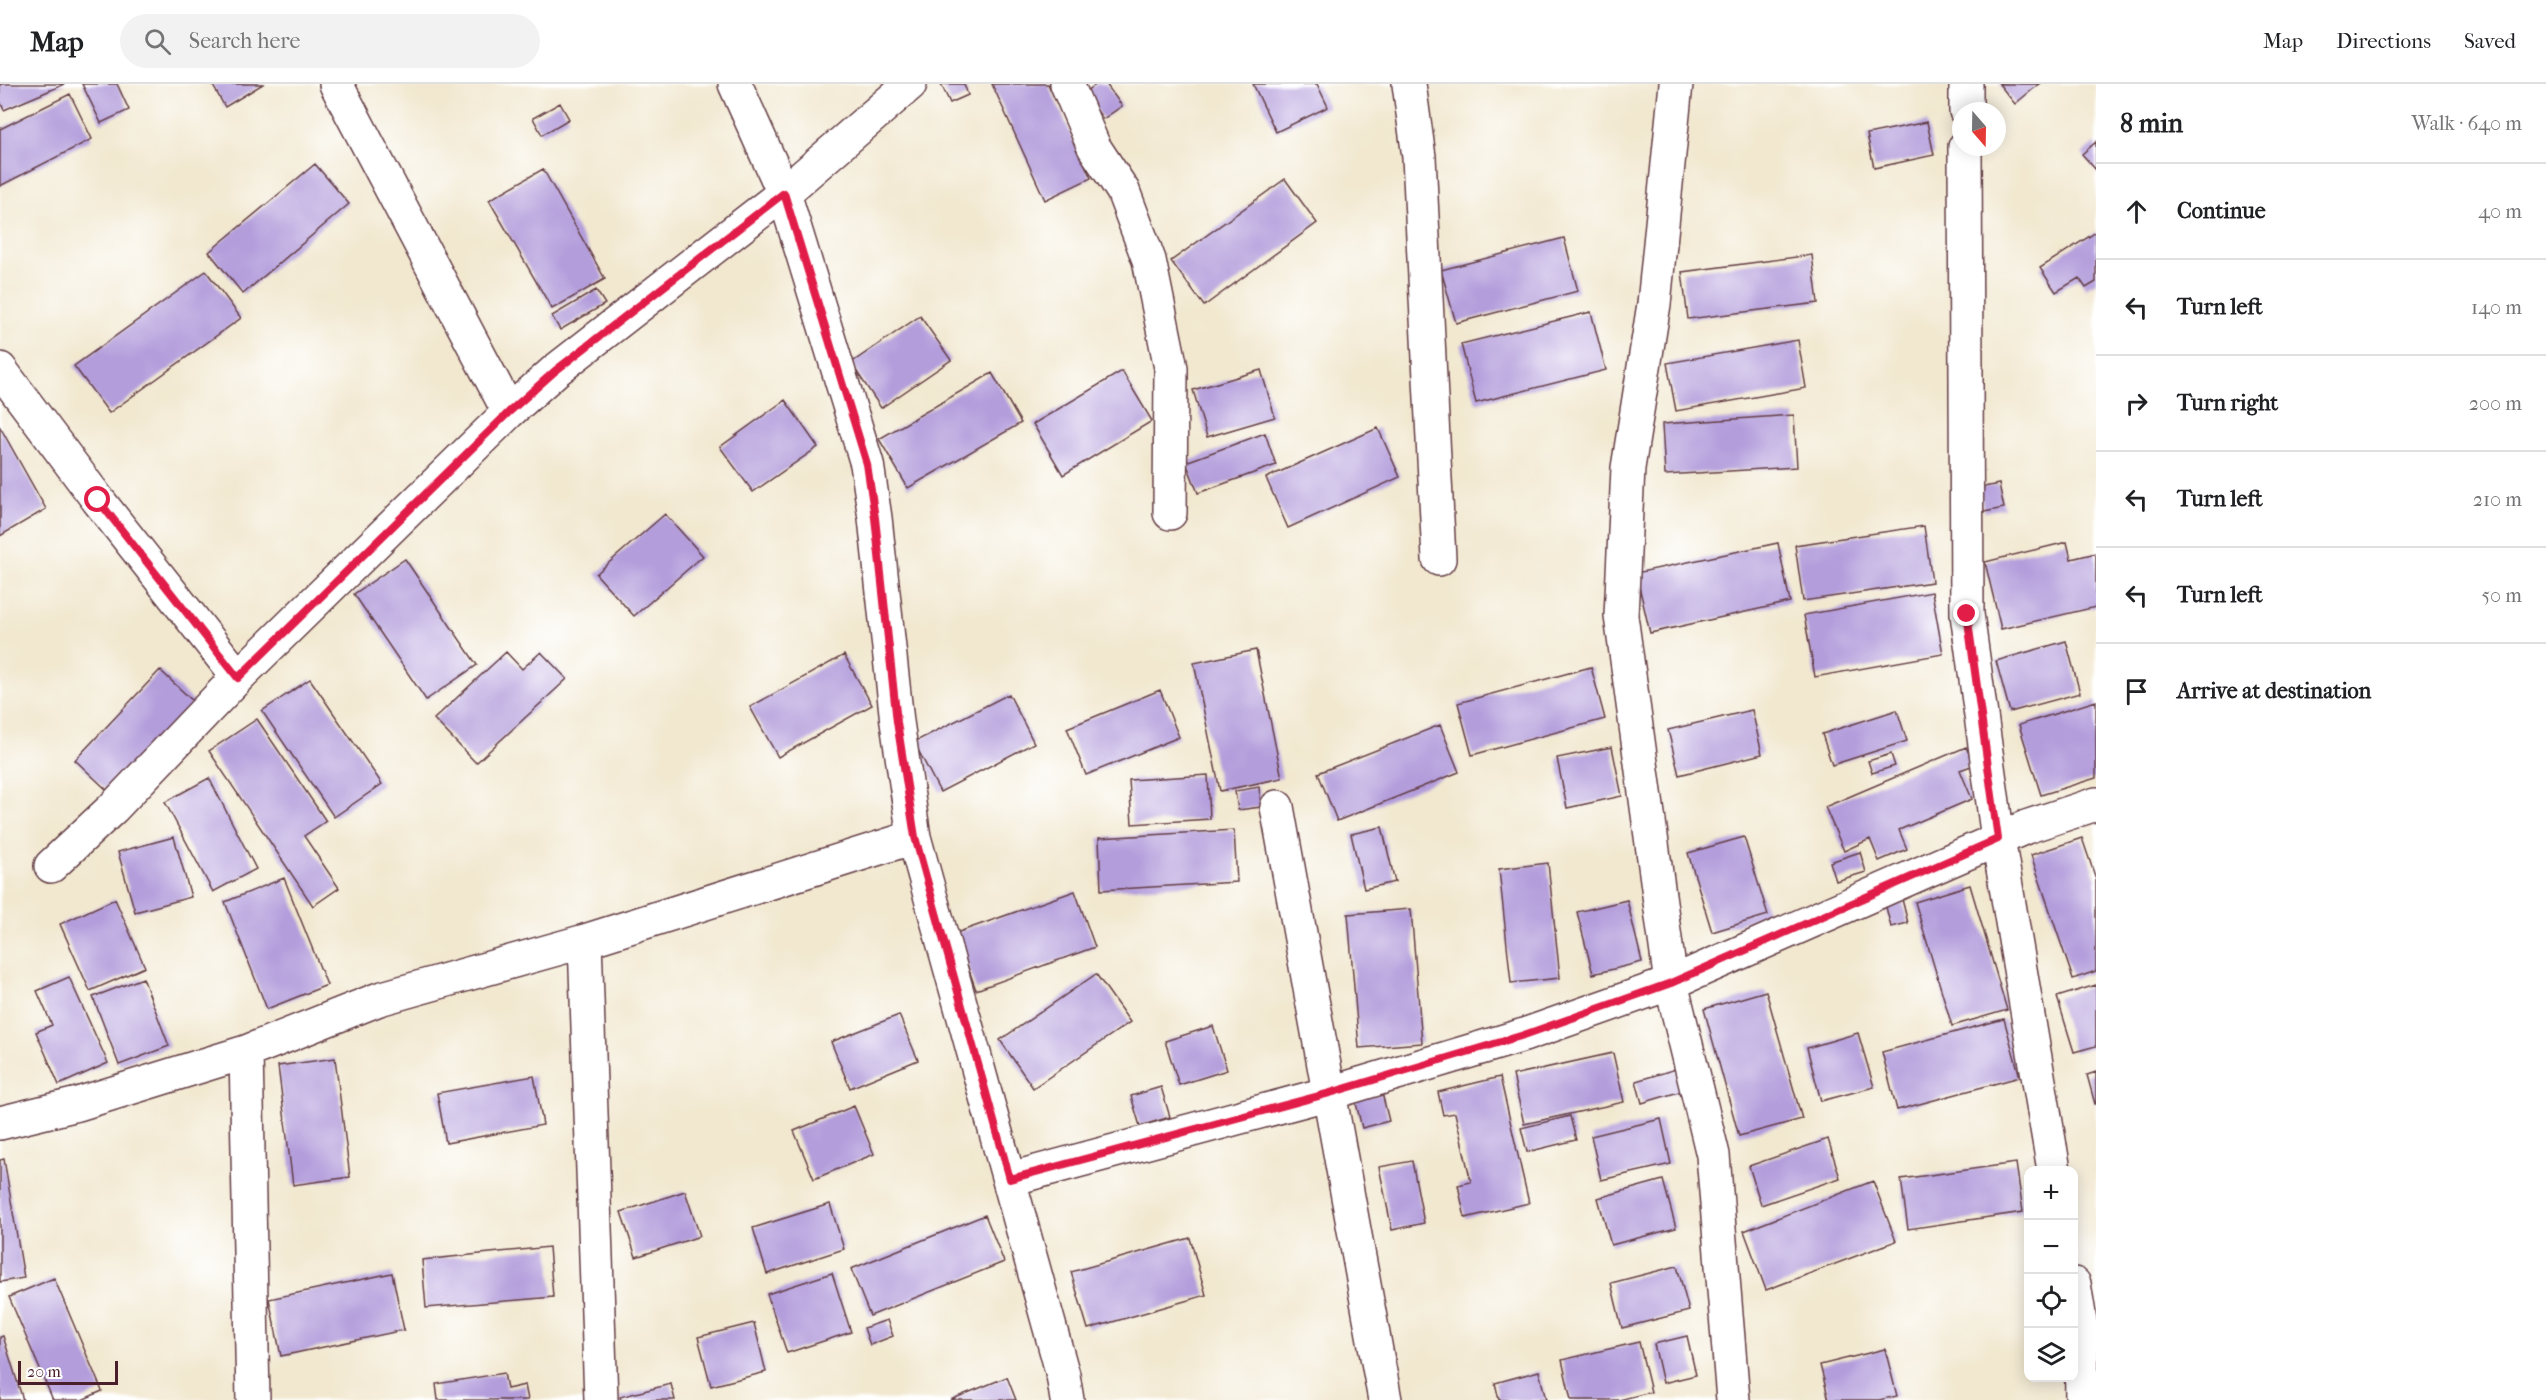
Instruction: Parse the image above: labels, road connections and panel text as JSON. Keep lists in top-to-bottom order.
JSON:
{
  "scale_bar": "20 m",
  "north": "bottom",
  "page": {
    "header": "Map",
    "search": "Search here",
    "nav": ["Map", "Directions", "Saved"],
    "heading": ["8 min", "Walk · 640 m"],
    "list": [
      ["Continue", "40 m"],
      ["Turn left", "140 m"],
      ["Turn right", "200 m"],
      ["Turn left", "210 m"],
      ["Turn left", "50 m"],
      "Arrive at destination"
    ],
    "map_buttons": ["+", "−"],
    "scale": "20 m"
  }
}
